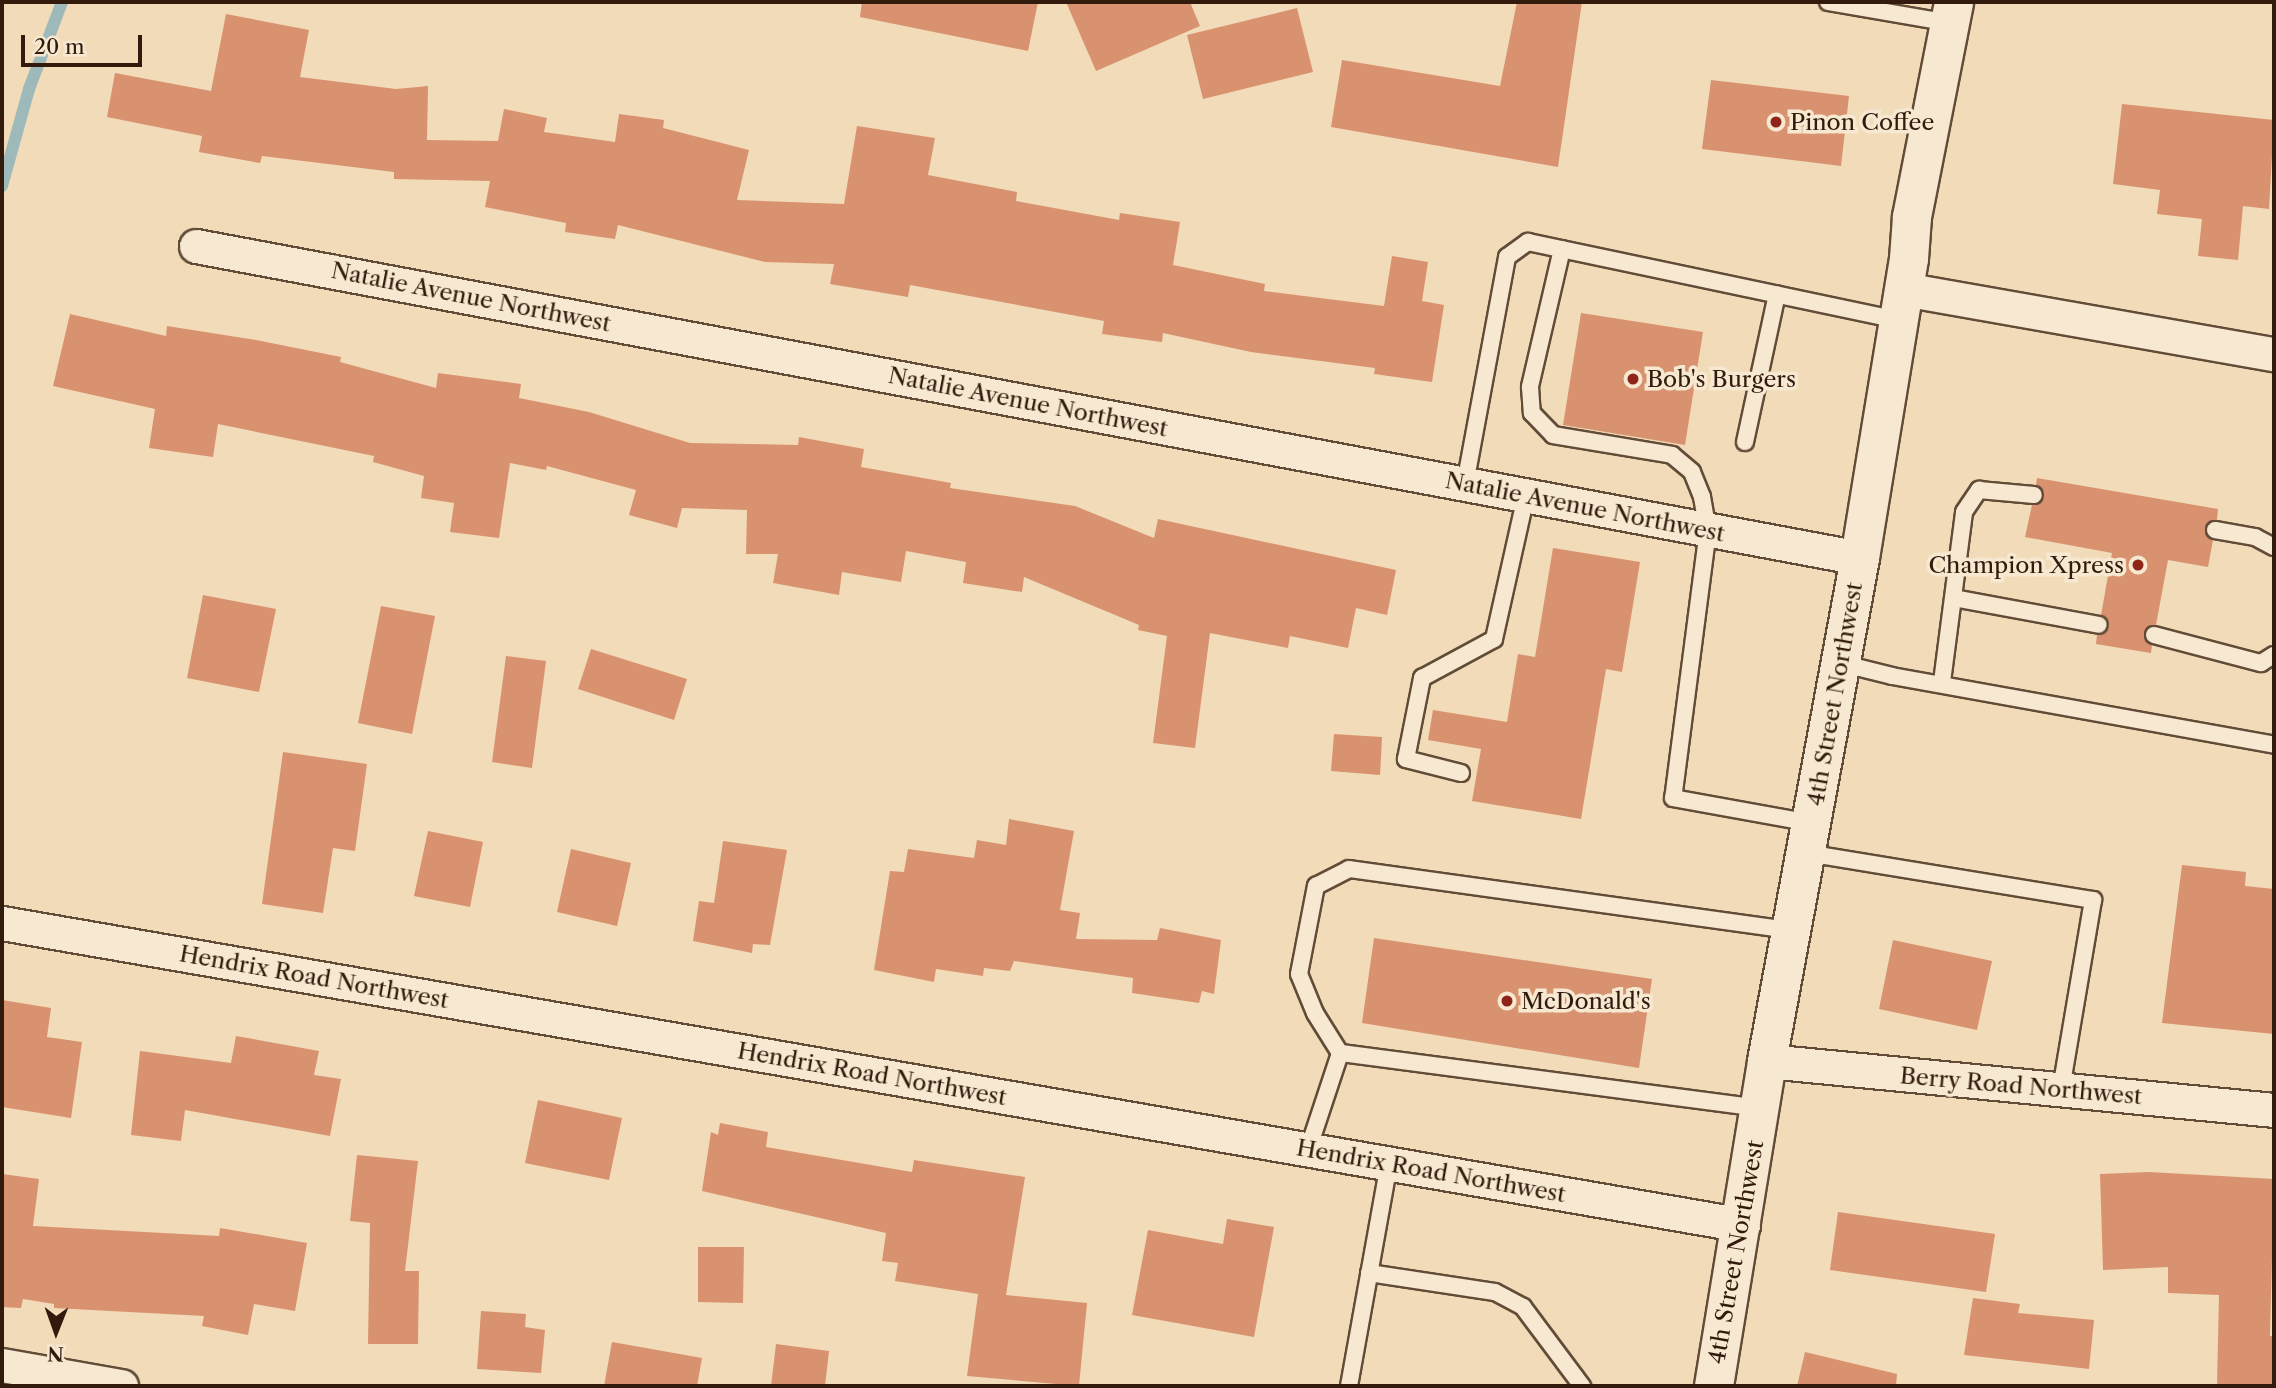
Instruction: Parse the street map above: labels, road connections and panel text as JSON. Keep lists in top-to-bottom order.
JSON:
{
  "streets": {
    "main road": ["4th Street Northwest"],
    "street": ["Natalie Avenue Northwest", "Hendrix Road Northwest", "Berry Road Northwest"]
  },
  "crossings": [
    ["Natalie Avenue Northwest", "4th Street Northwest"],
    ["4th Street Northwest", "Hendrix Road Northwest"],
    ["4th Street Northwest", "Berry Road Northwest"]
  ],
  "places": [
    "Pinon Coffee",
    "Bob's Burgers",
    "Champion Xpress",
    "McDonald's"
  ],
  "scale_bar": "20 m",
  "north": "bottom"
}
